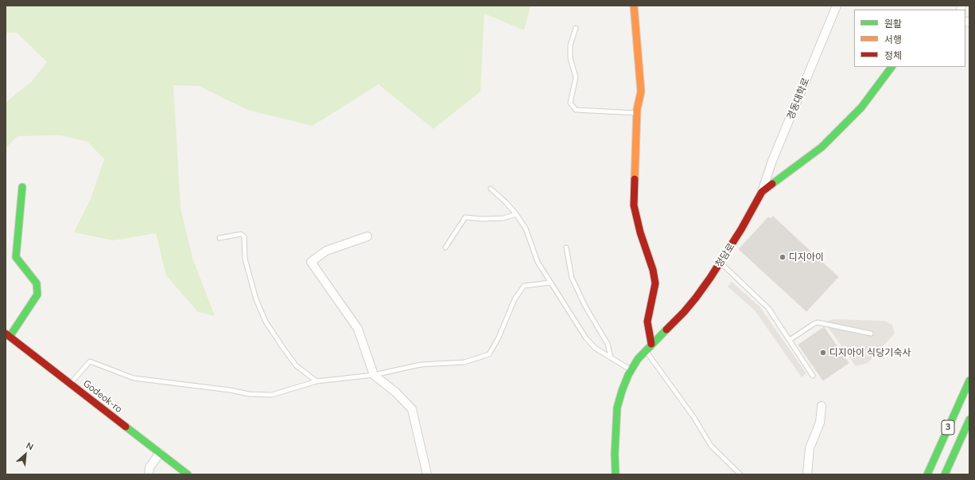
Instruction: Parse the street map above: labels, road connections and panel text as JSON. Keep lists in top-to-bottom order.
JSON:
{
  "streets": {
    "main road": ["청담로", "Godeok-ro", "3"],
    "street": ["경동대학로"]
  },
  "crossings": [
    ["경동대학로", "청담로"]
  ],
  "places": ["디지아이", "디지아이 식당기숙사"],
  "legend": ["원활", "서행", "정체"],
  "north": "top right"
}
